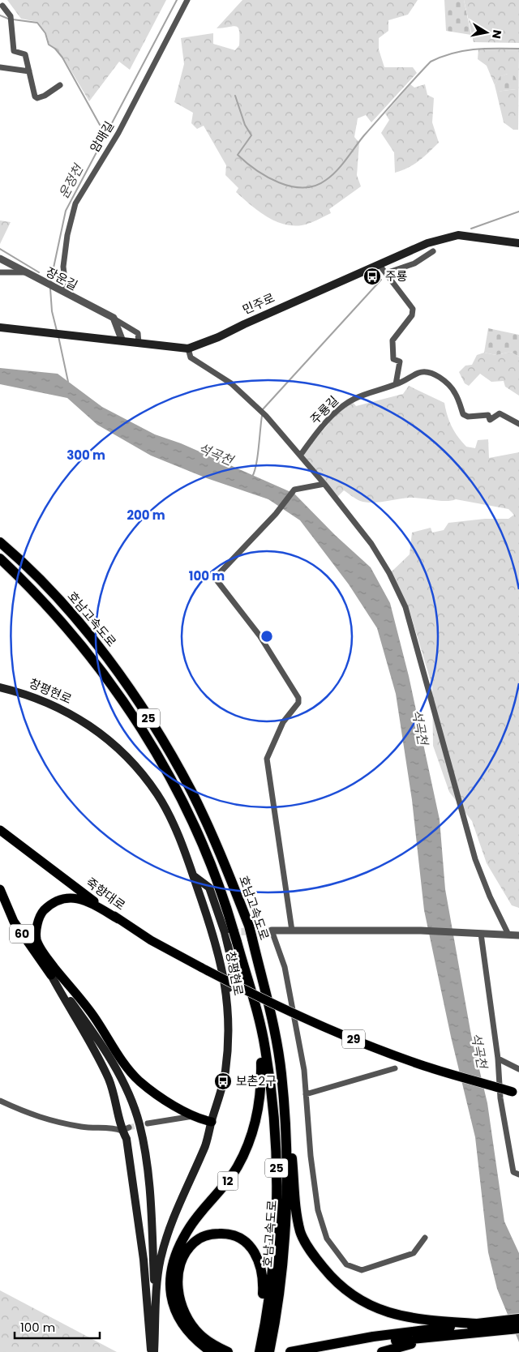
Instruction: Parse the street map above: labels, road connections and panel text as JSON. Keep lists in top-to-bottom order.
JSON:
{
  "streets": {
    "highway": ["호남고속도로", "25", "12"],
    "main road": [
      "민주로",
      "창평현로",
      "죽향대로",
      "60",
      "29"
    ],
    "street": ["암매길", "장운길", "주룡길"]
  },
  "crossings": [
    ["암매길", "장운길"],
    ["장운길", "민주로"],
    ["호남고속도로", "12"],
    ["창평현로", "60"]
  ],
  "water": ["운정천", "석곡천"],
  "places": {
    "bus stop": ["주룡", "보촌2구"]
  },
  "scale_bar": "100 m",
  "north": "right",
  "rings": ["300 m", "200 m", "100 m"]
}
